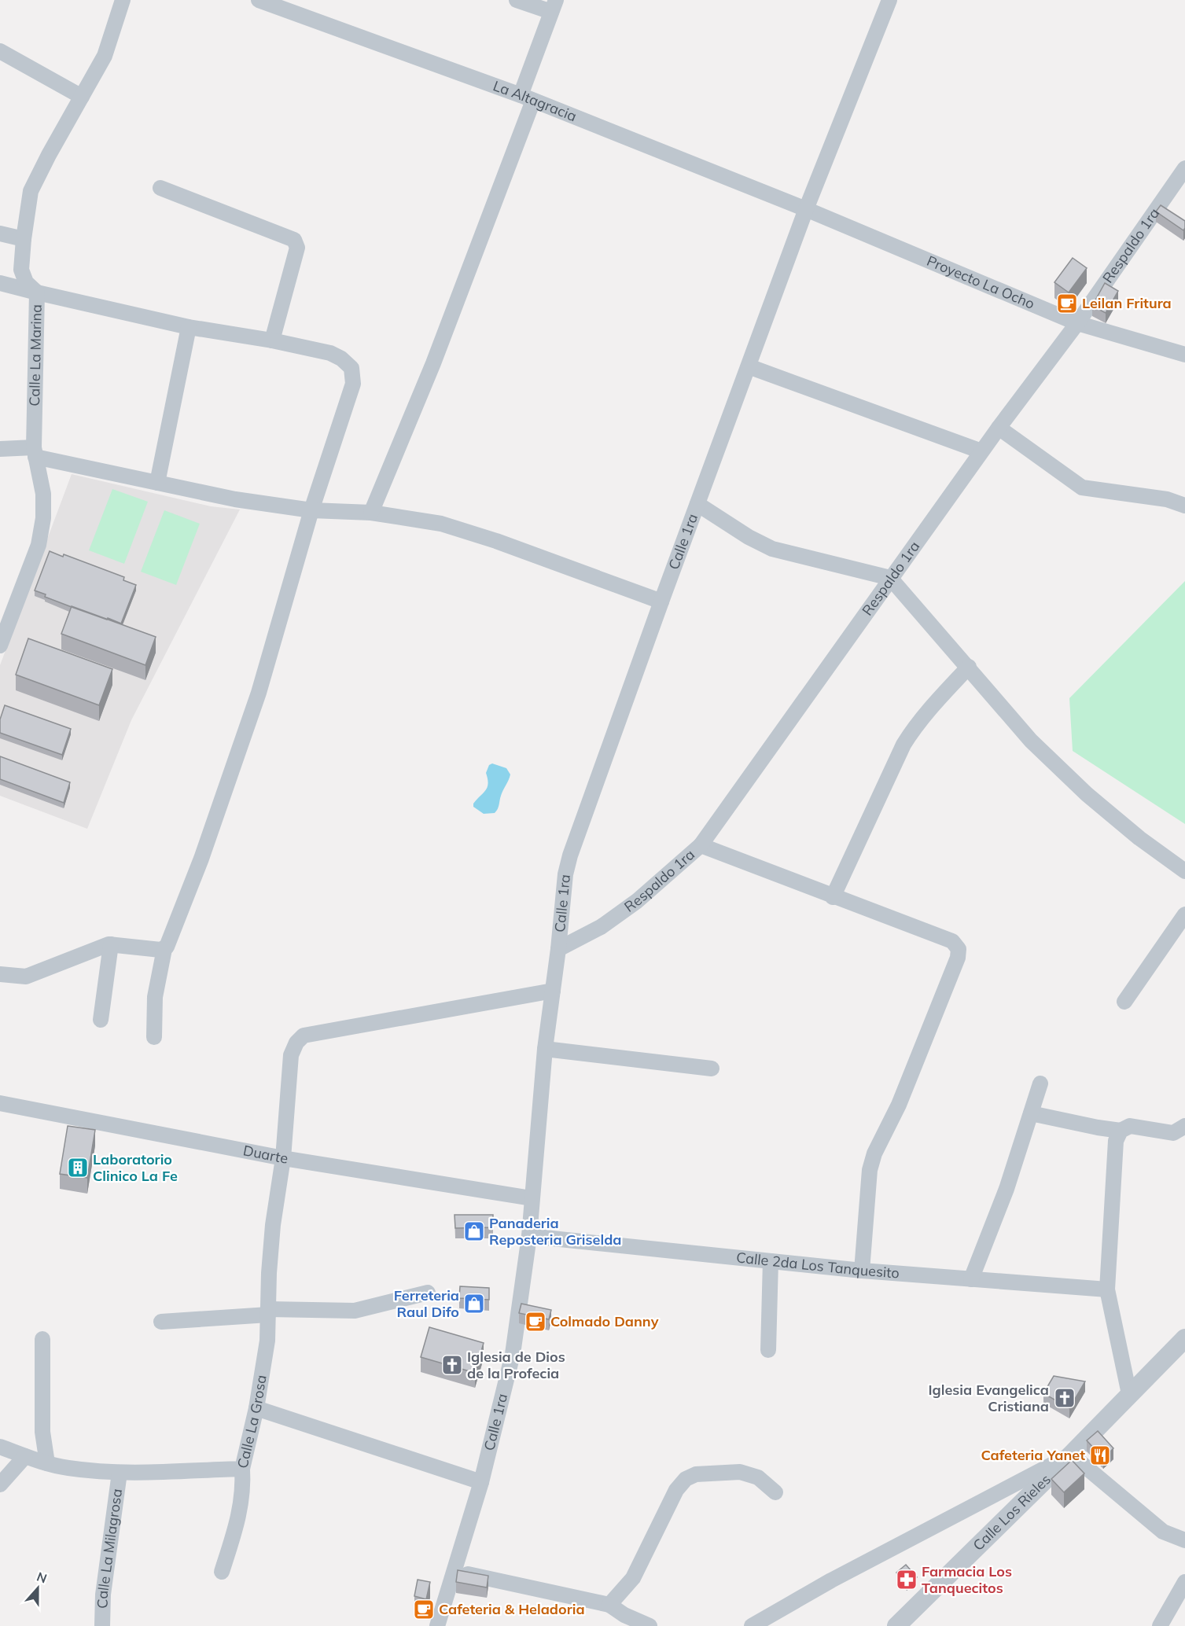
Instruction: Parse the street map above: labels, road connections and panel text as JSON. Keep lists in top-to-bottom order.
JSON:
{
  "streets": {
    "street": [
      "La Altagracia",
      "Respaldo 1ra",
      "Proyecto La Ocho",
      "Calle La Marina",
      "Calle 1ra",
      "Duarte",
      "Calle 2da Los Tanquesito",
      "Calle La Grosa",
      "Calle Los Rieles",
      "Calle La Milagrosa"
    ]
  },
  "crossings": [
    ["La Altagracia", "Proyecto La Ocho"],
    ["La Altagracia", "Calle 1ra"],
    ["Respaldo 1ra", "Proyecto La Ocho"],
    ["Respaldo 1ra", "Calle 1ra"],
    ["Proyecto La Ocho", "Calle 1ra"],
    ["Calle 1ra", "Duarte"],
    ["Calle 1ra", "Calle 2da Los Tanquesito"],
    ["Calle 1ra", "Calle La Grosa"],
    ["Duarte", "Calle La Grosa"],
    ["Calle La Grosa", "Calle La Milagrosa"]
  ],
  "places": {
    "cafe": ["Leilan Fritura", "Colmado Danny", "Cafeteria & Heladoria"],
    "building": ["Laboratorio Clinico La Fe"],
    "shop": ["Panaderia Reposteria Griselda", "Ferreteria Raul Difo"],
    "church": ["Iglesia de Dios de la Profecia", "Iglesia Evangelica Cristiana"],
    "restaurant": ["Cafeteria Yanet"],
    "pharmacy": ["Farmacia Los Tanquecitos"]
  },
  "north": "top"
}
